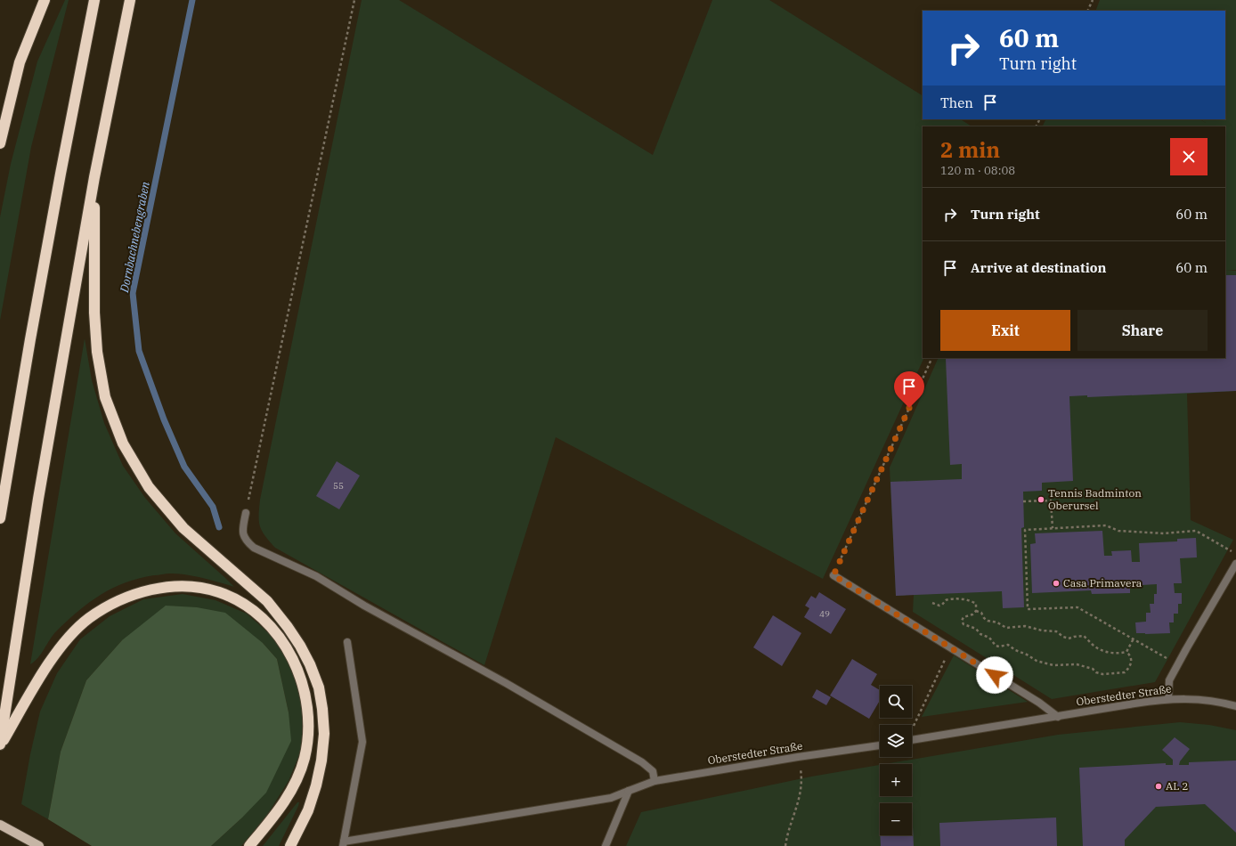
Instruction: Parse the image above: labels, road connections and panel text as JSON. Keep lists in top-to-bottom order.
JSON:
{
  "streets": {
    "street": ["Oberstedter Straße"]
  },
  "water": ["Dornbachnebengraben"],
  "places": ["Tennis Badminton Oberursel", "Casa Primavera", "AL 2"],
  "house_numbers": ["55", "49"],
  "page": {
    "turn": ["60 m", "Turn right"],
    "then": "Then",
    "heading": ["2 min", "120 m · 08:08"],
    "list": [
      {
        "name": "Turn right",
        "value": "60 m"
      },
      {
        "name": "Arrive at destination",
        "value": "60 m"
      }
    ],
    "buttons": ["Exit", "Share"],
    "map_buttons": ["+", "−"]
  }
}
